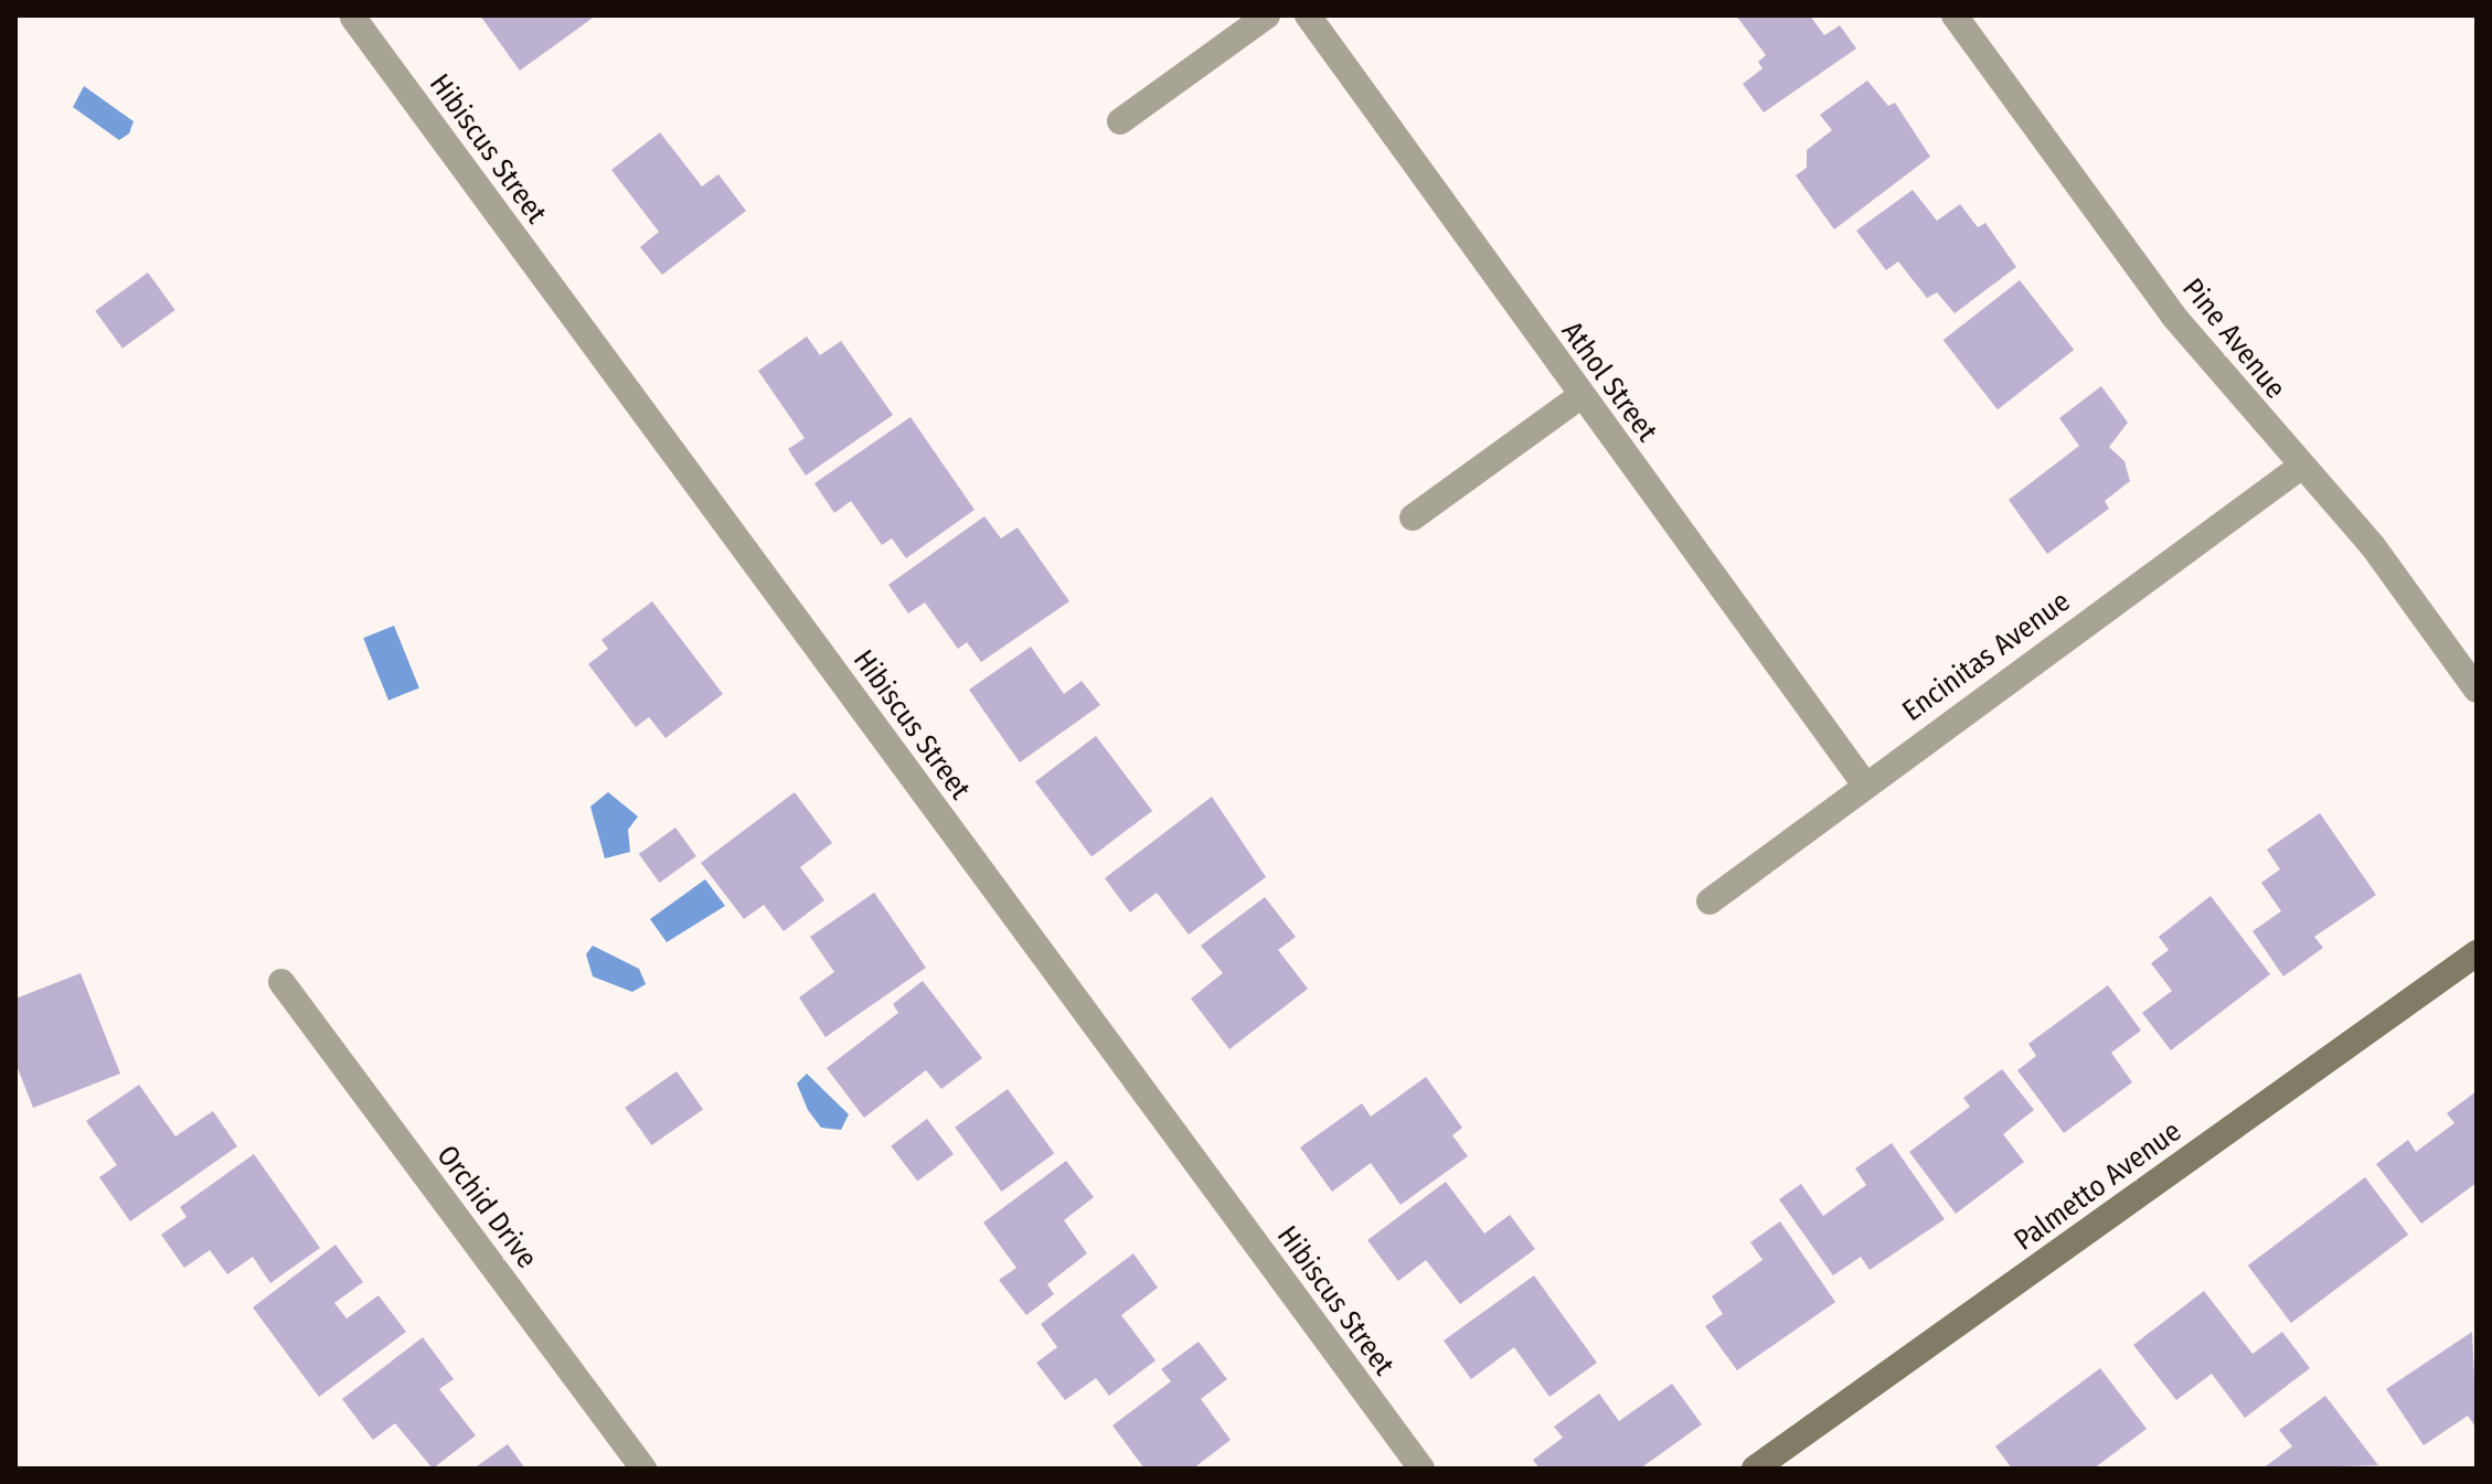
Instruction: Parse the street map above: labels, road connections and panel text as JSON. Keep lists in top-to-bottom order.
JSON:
{
  "streets": {
    "street": [
      "Hibiscus Street",
      "Pine Avenue",
      "Athol Street",
      "Encinitas Avenue",
      "Palmetto Avenue",
      "Orchid Drive"
    ]
  },
  "crossings": [
    ["Pine Avenue", "Encinitas Avenue"],
    ["Athol Street", "Encinitas Avenue"]
  ]
}
